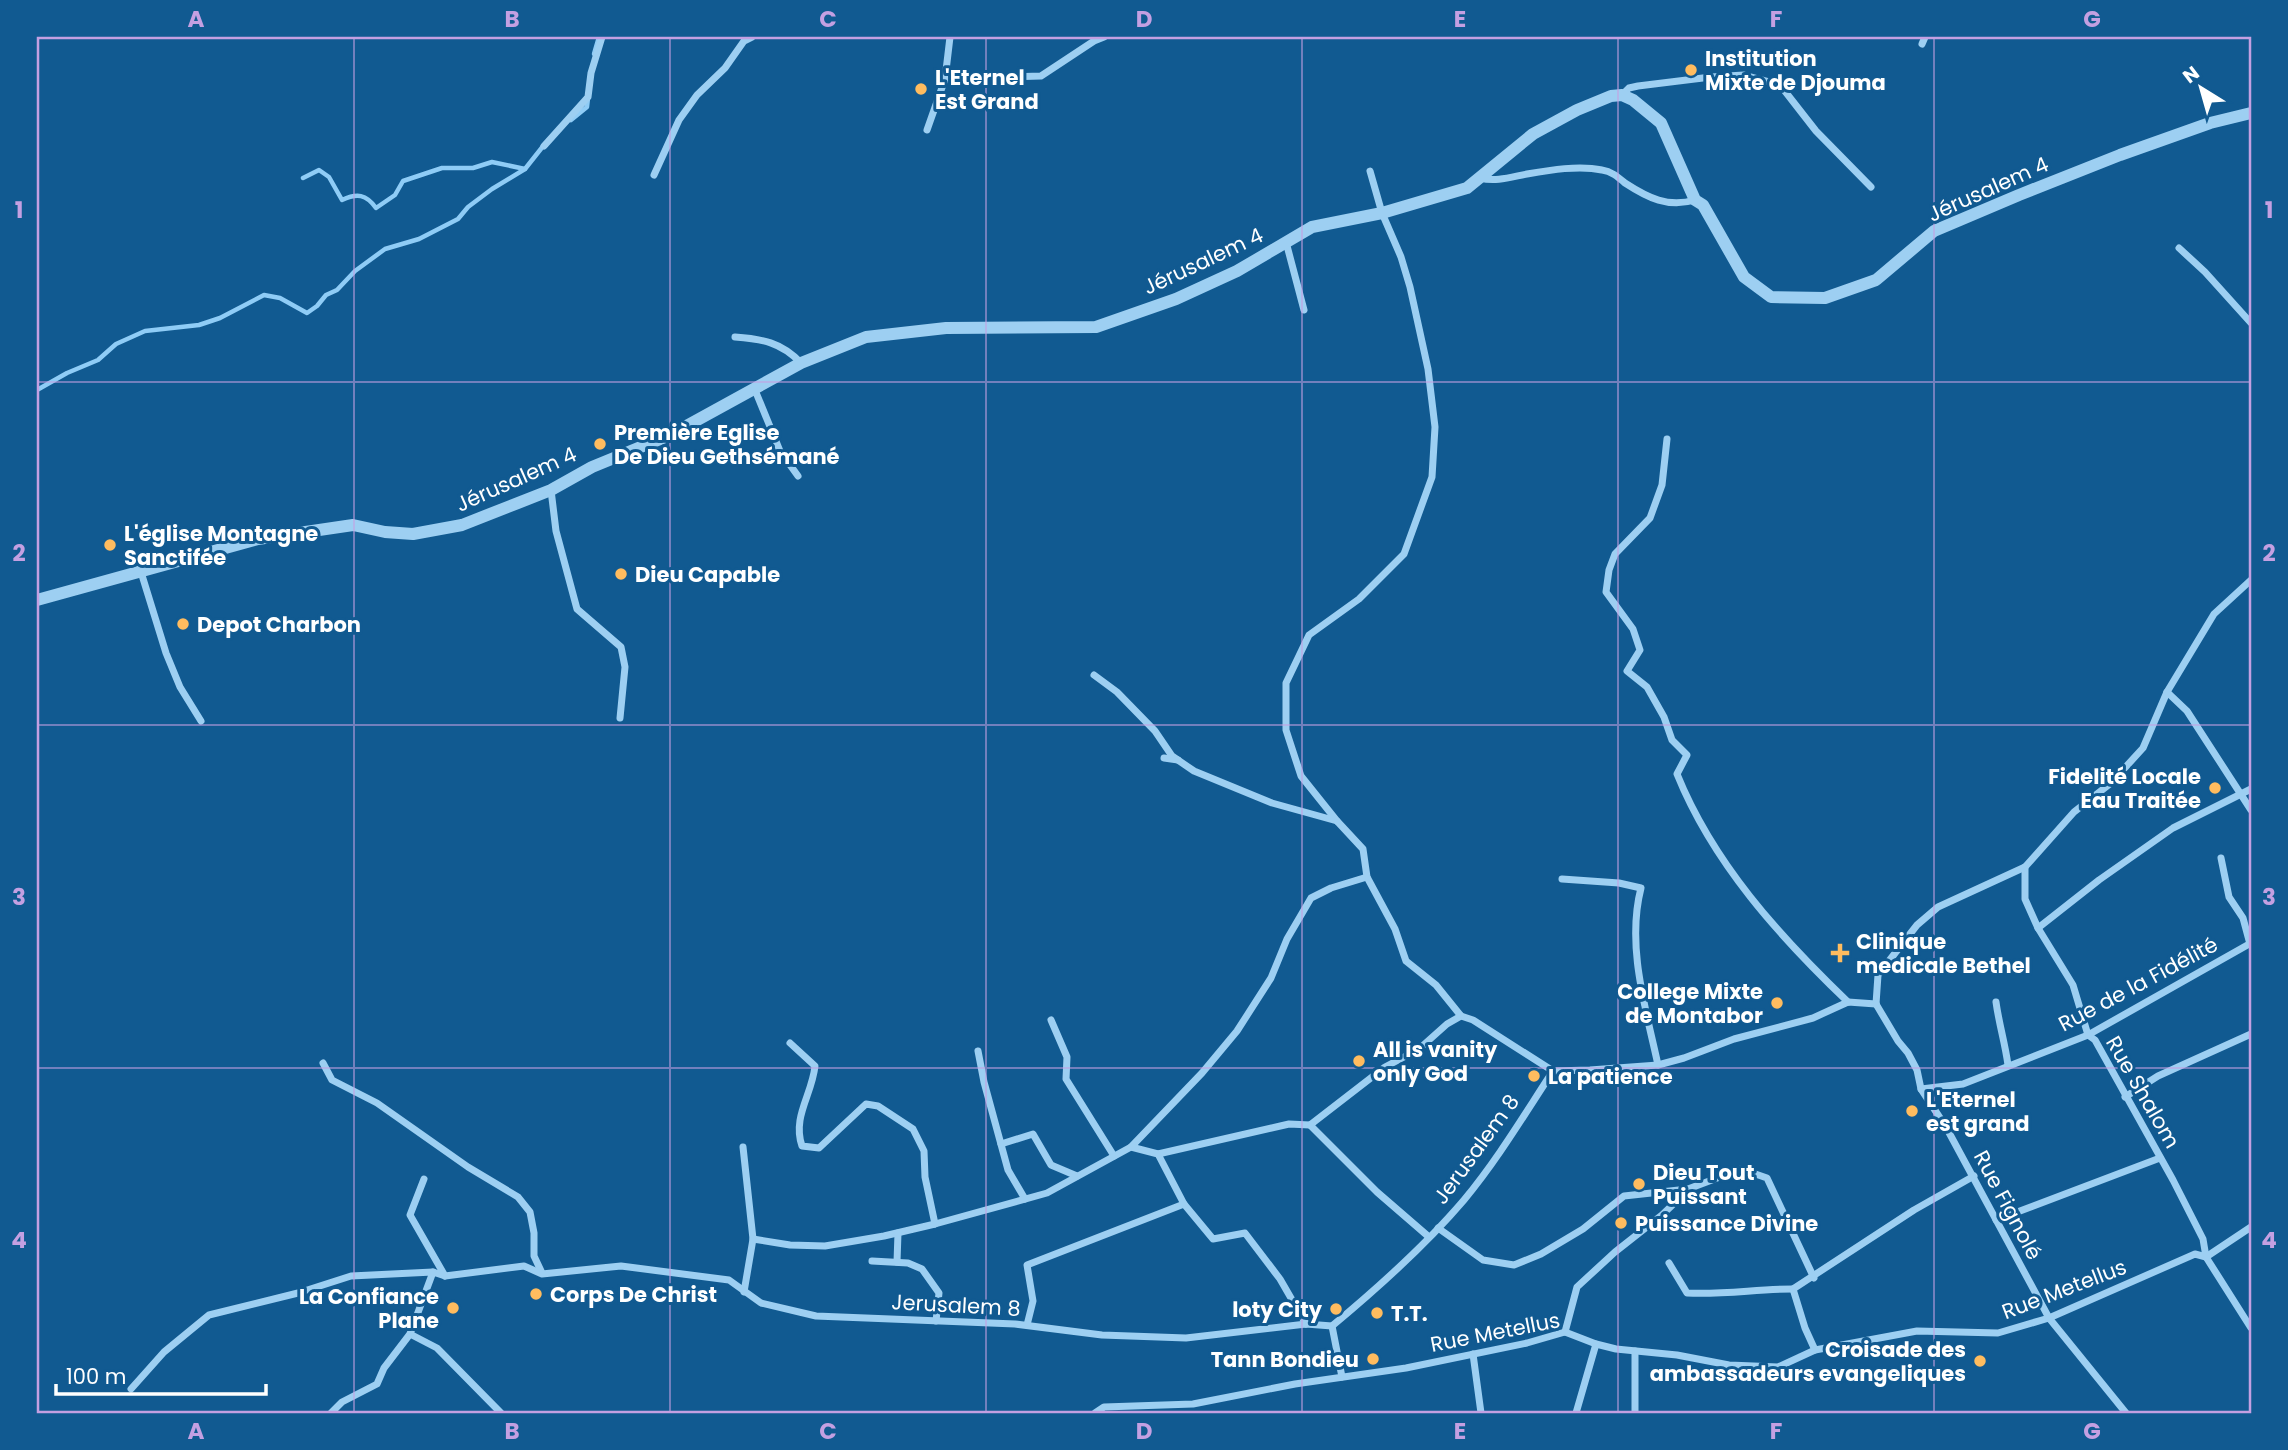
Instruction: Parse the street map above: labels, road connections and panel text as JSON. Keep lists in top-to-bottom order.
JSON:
{
  "streets": {
    "street": [
      "Jérusalem 4",
      "Rue de la Fidélité",
      "Rue Shalom",
      "Jerusalem 8",
      "Rue Fignolé",
      "Rue Metellus"
    ]
  },
  "crossings": [
    ["Rue de la Fidélité", "Rue Shalom"],
    ["Rue de la Fidélité", "Rue Fignolé"],
    ["Rue Shalom", "Rue Metellus"],
    ["Rue Fignolé", "Rue Metellus"]
  ],
  "places": {
    "other": [
      "Institution Mixte de Djouma",
      "L'Eternel Est Grand",
      "Première Eglise De Dieu Gethsémané",
      "L'église Montagne Sanctifée",
      "Dieu Capable",
      "Depot Charbon",
      "Fidelité Locale Eau Traitée",
      "College Mixte de Montabor",
      "All is vanity only God",
      "La patience",
      "L'Eternel est grand",
      "Dieu Tout Puissant",
      "Puissance Divine",
      "Corps De Christ",
      "La Confiance Plane",
      "loty City",
      "T.T.",
      "Tann Bondieu",
      "Croisade des ambassadeurs evangeliques"
    ],
    "health": ["Clinique medicale Bethel"]
  },
  "scale_bar": "100 m",
  "north": "top left",
  "grid": {
    "columns": [
      "A",
      "B",
      "C",
      "D",
      "E",
      "F",
      "G"
    ],
    "rows": [
      "1",
      "2",
      "3",
      "4"
    ]
  }
}
